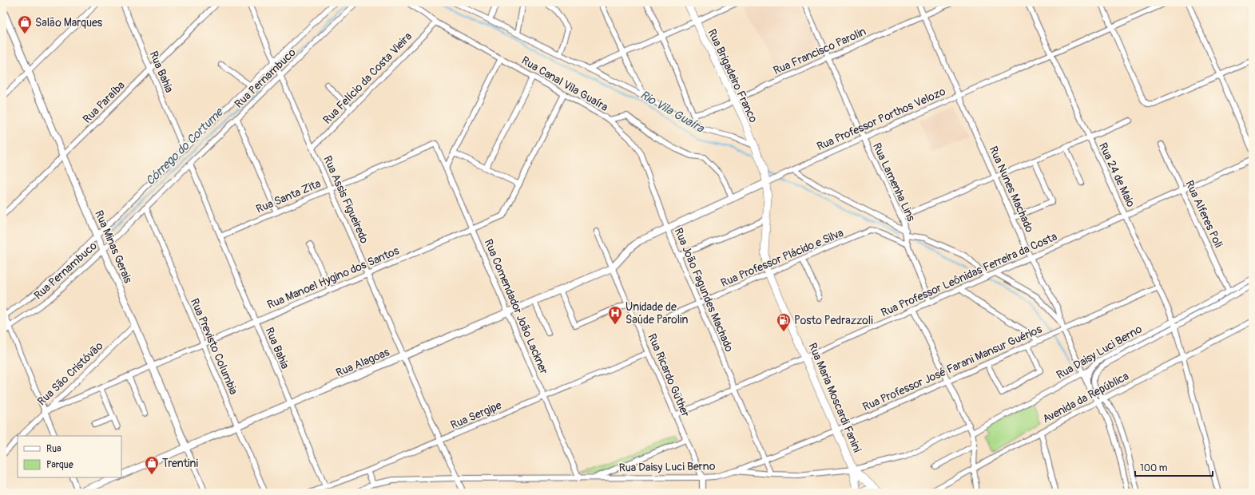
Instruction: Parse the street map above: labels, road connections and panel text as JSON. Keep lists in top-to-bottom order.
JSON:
{
  "streets": {
    "main road": ["Rua Brigadeiro Franco", "Rua Maria Moscardi Fanini"],
    "street": [
      "Rua Francisco Parolin",
      "Rua Bahia",
      "Rua Pernambuco",
      "Rua Felício da Costa Vieira",
      "Rua Canal Vila Guaíra",
      "Rua Paraíba",
      "Rua Professor Porthos Velozo",
      "Rua 24 de Maio",
      "Rua Lamenha Lins",
      "Rua Nunes Machado",
      "Rua Santa Zita",
      "Rua Assis Figueiredo",
      "Rua Alferes Poli",
      "Rua Minas Gerais",
      "Rua Professor Plácido e Silva",
      "Rua Professor Leônidas Ferreira da Costa",
      "Rua Manoel Hygino dos Santos",
      "Rua João Fagundes Machado",
      "Rua Comendador João Lackner",
      "Rua Previsto Columbia",
      "Rua Daisy Luci Berno",
      "Rua Alagoas",
      "Rua Professor José Farani Mansur Guérios",
      "Rua São Cristóvão",
      "Rua Ricardo Güther",
      "Avenida da República",
      "Rua Sergipe"
    ]
  },
  "crossings": [
    ["Rua Francisco Parolin", "Rua Brigadeiro Franco"],
    ["Rua Francisco Parolin", "Rua Lamenha Lins"],
    ["Rua Francisco Parolin", "Rua Nunes Machado"],
    ["Rua Bahia", "Rua Pernambuco"],
    ["Rua Bahia", "Rua Paraíba"],
    ["Rua Bahia", "Rua Santa Zita"],
    ["Rua Bahia", "Rua Manoel Hygino dos Santos"],
    ["Rua Bahia", "Rua Alagoas"],
    ["Rua Bahia", "Rua Sergipe"],
    ["Rua Brigadeiro Franco", "Rua Canal Vila Guaíra"],
    ["Rua Brigadeiro Franco", "Rua Professor Porthos Velozo"],
    ["Rua Brigadeiro Franco", "Rua Maria Moscardi Fanini"],
    ["Rua Pernambuco", "Rua Assis Figueiredo"],
    ["Rua Pernambuco", "Rua Minas Gerais"],
    ["Rua Pernambuco", "Rua Previsto Columbia"],
    ["Rua Felício da Costa Vieira", "Rua Canal Vila Guaíra"],
    ["Rua Felício da Costa Vieira", "Rua Assis Figueiredo"],
    ["Rua Canal Vila Guaíra", "Rua Professor Porthos Velozo"],
    ["Rua Canal Vila Guaíra", "Rua Manoel Hygino dos Santos"],
    ["Rua Canal Vila Guaíra", "Rua João Fagundes Machado"],
    ["Rua Paraíba", "Rua Minas Gerais"],
    ["Rua Professor Porthos Velozo", "Rua 24 de Maio"],
    ["Rua Professor Porthos Velozo", "Rua Lamenha Lins"],
    ["Rua Professor Porthos Velozo", "Rua Nunes Machado"],
    ["Rua Professor Porthos Velozo", "Rua João Fagundes Machado"],
    ["Rua Professor Porthos Velozo", "Rua Alagoas"],
    ["Rua Professor Porthos Velozo", "Rua Ricardo Güther"],
    ["Rua Professor Porthos Velozo", "Rua Maria Moscardi Fanini"],
    ["Rua 24 de Maio", "Rua Professor Leônidas Ferreira da Costa"],
    ["Rua 24 de Maio", "Rua Daisy Luci Berno"],
    ["Rua 24 de Maio", "Rua Professor José Farani Mansur Guérios"],
    ["Rua 24 de Maio", "Avenida da República"],
    ["Rua Lamenha Lins", "Rua Professor Plácido e Silva"],
    ["Rua Lamenha Lins", "Rua Professor Leônidas Ferreira da Costa"],
    ["Rua Nunes Machado", "Rua Professor Leônidas Ferreira da Costa"],
    ["Rua Nunes Machado", "Rua Daisy Luci Berno"],
    ["Rua Nunes Machado", "Rua Professor José Farani Mansur Guérios"],
    ["Rua Nunes Machado", "Avenida da República"],
    ["Rua Santa Zita", "Rua Assis Figueiredo"],
    ["Rua Santa Zita", "Rua Comendador João Lackner"],
    ["Rua Assis Figueiredo", "Rua Manoel Hygino dos Santos"],
    ["Rua Assis Figueiredo", "Rua Daisy Luci Berno"],
    ["Rua Assis Figueiredo", "Rua Alagoas"],
    ["Rua Assis Figueiredo", "Rua Sergipe"],
    ["Rua Alferes Poli", "Rua Professor Leônidas Ferreira da Costa"],
    ["Rua Alferes Poli", "Rua Daisy Luci Berno"],
    ["Rua Minas Gerais", "Rua Manoel Hygino dos Santos"],
    ["Rua Minas Gerais", "Rua Alagoas"],
    ["Rua Minas Gerais", "Rua São Cristóvão"],
    ["Rua Professor Plácido e Silva", "Rua João Fagundes Machado"],
    ["Rua Professor Plácido e Silva", "Rua Maria Moscardi Fanini"],
    ["Rua Professor Leônidas Ferreira da Costa", "Rua João Fagundes Machado"],
    ["Rua Professor Leônidas Ferreira da Costa", "Rua Ricardo Güther"],
    ["Rua Professor Leônidas Ferreira da Costa", "Rua Maria Moscardi Fanini"],
    ["Rua Manoel Hygino dos Santos", "Rua Comendador João Lackner"],
    ["Rua Manoel Hygino dos Santos", "Rua Previsto Columbia"],
    ["Rua Manoel Hygino dos Santos", "Rua São Cristóvão"],
    ["Rua João Fagundes Machado", "Rua Daisy Luci Berno"],
    ["Rua João Fagundes Machado", "Rua Professor José Farani Mansur Guérios"],
    ["Rua Comendador João Lackner", "Rua Daisy Luci Berno"],
    ["Rua Comendador João Lackner", "Rua Alagoas"],
    ["Rua Comendador João Lackner", "Rua Sergipe"],
    ["Rua Previsto Columbia", "Rua Alagoas"],
    ["Rua Daisy Luci Berno", "Rua Professor José Farani Mansur Guérios"],
    ["Rua Daisy Luci Berno", "Rua Ricardo Güther"],
    ["Rua Daisy Luci Berno", "Rua Maria Moscardi Fanini"],
    ["Rua Daisy Luci Berno", "Avenida da República"],
    ["Rua Alagoas", "Rua Ricardo Güther"],
    ["Rua Professor José Farani Mansur Guérios", "Rua Maria Moscardi Fanini"],
    ["Rua Ricardo Güther", "Rua Sergipe"]
  ],
  "water": ["Rio Vila Guaíra", "Córrego do Cortume"],
  "places": {
    "shop": ["Salão Marques", "Trentini"],
    "hospital": ["Unidade de Saúde Parolin"],
    "fuel station": ["Posto Pedrazzoli"]
  },
  "legend": ["Rua", "Parque"],
  "scale_bar": "100 m"
}
